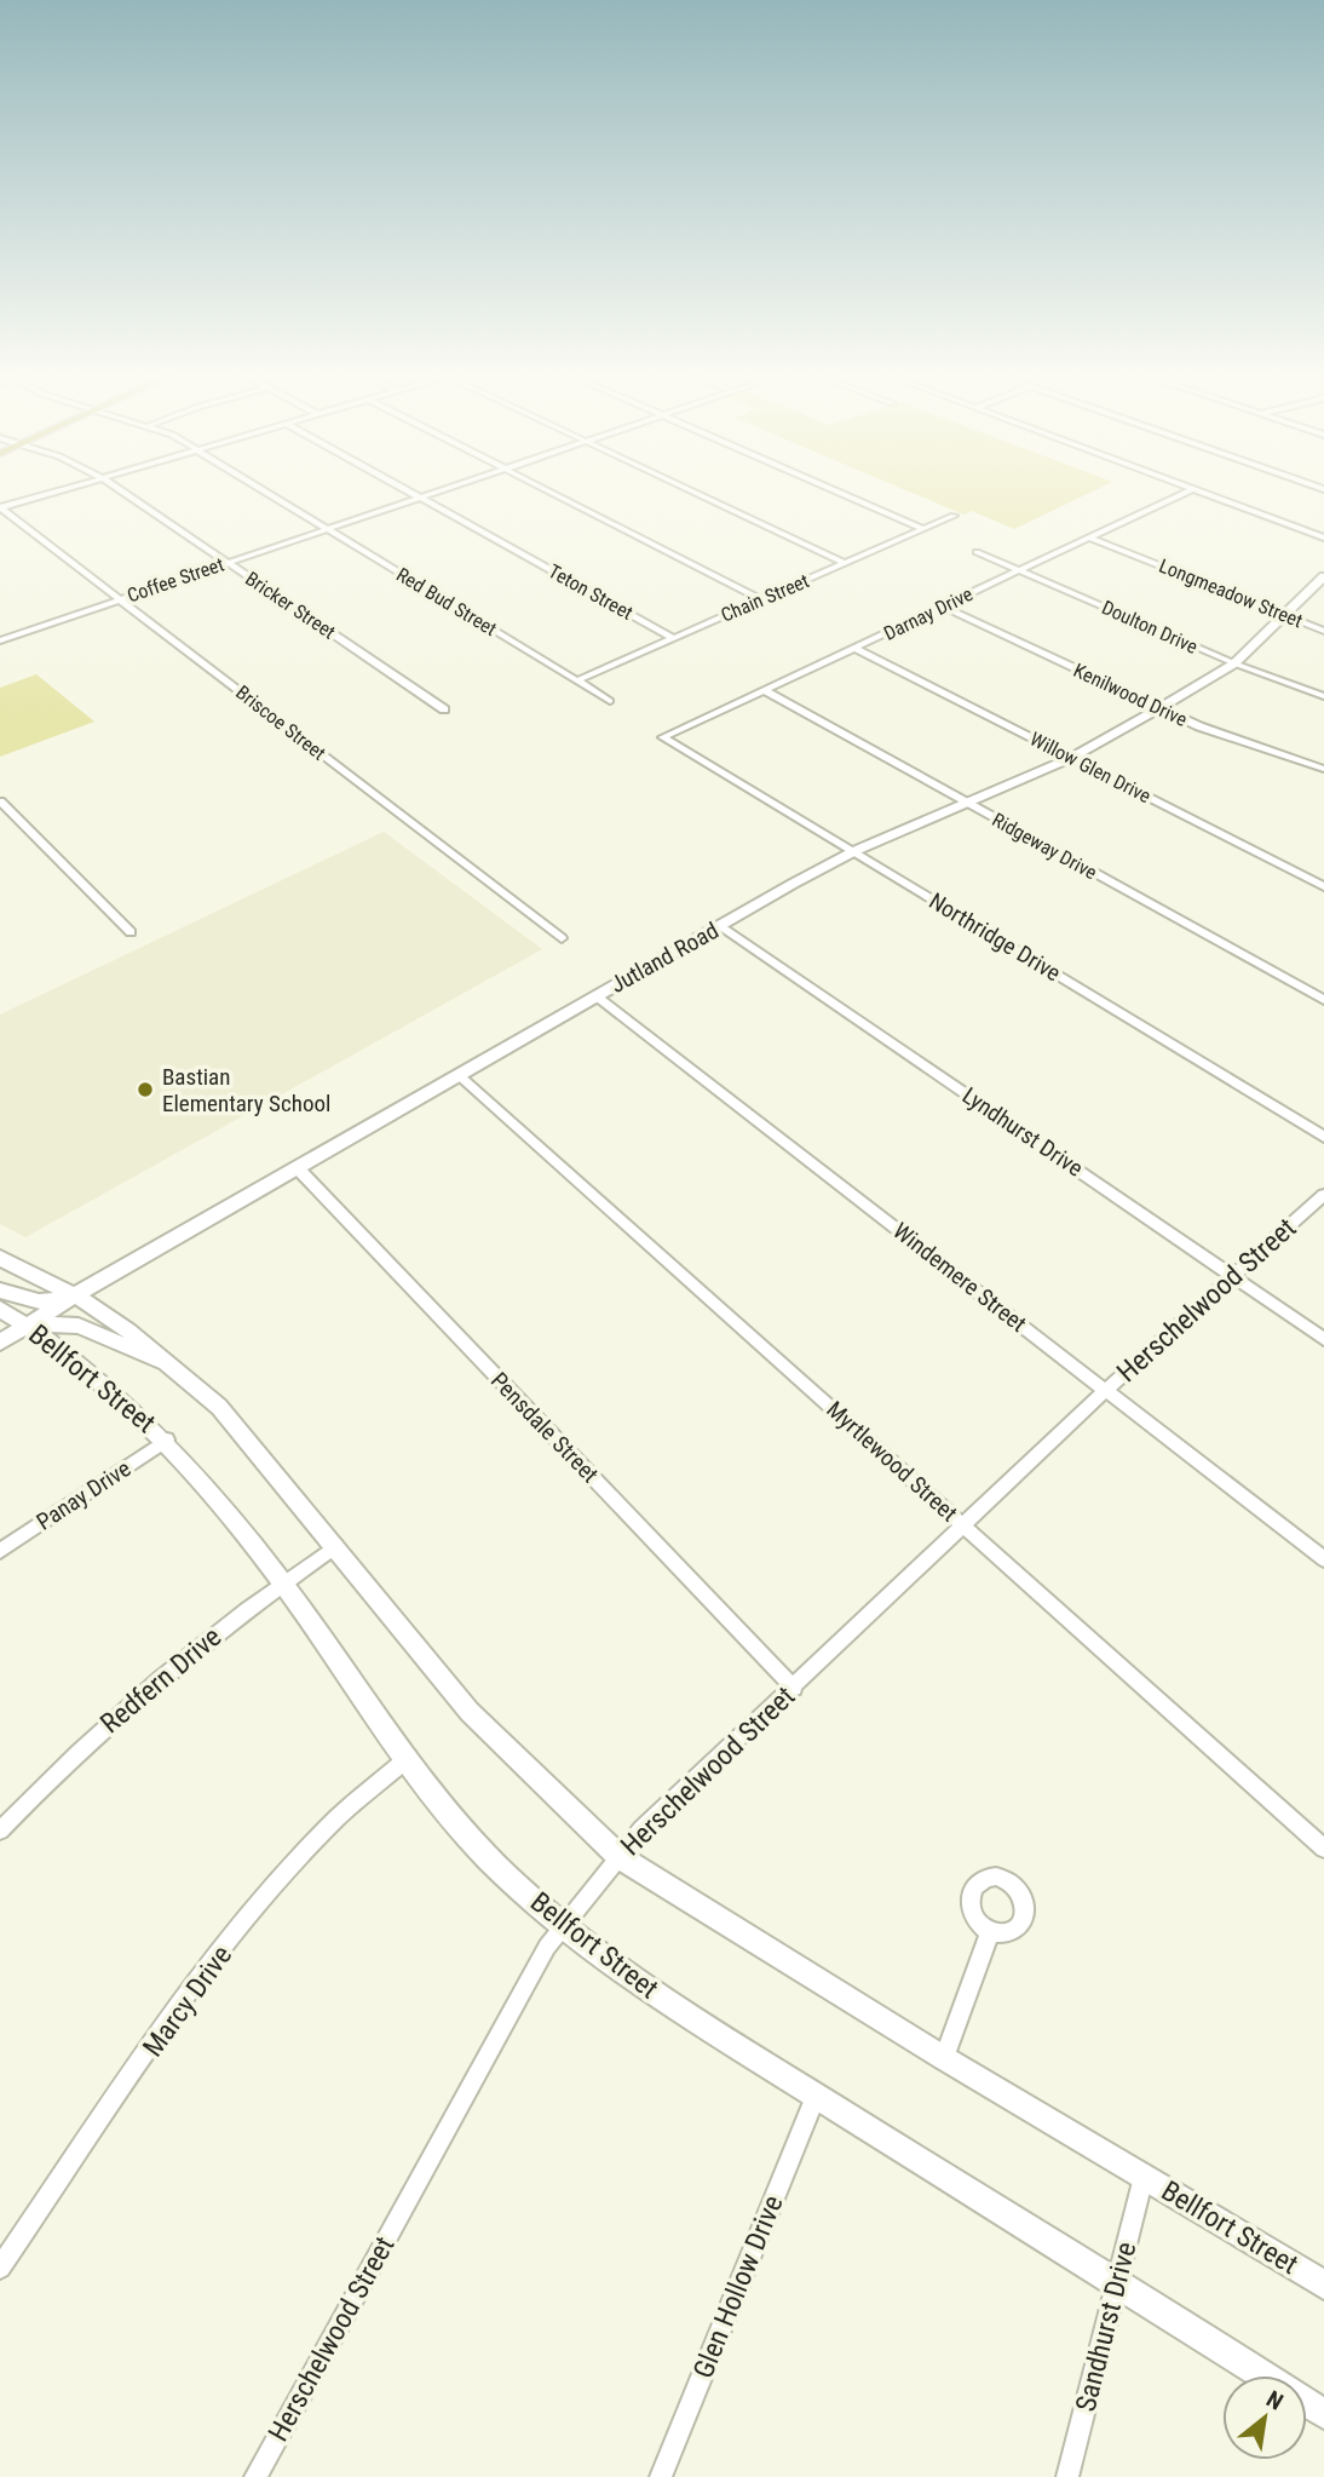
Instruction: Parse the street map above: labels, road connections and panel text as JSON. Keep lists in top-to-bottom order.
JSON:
{
  "streets": {
    "main road": ["Jutland Road", "Bellfort Street"],
    "street": [
      "Coffee Street",
      "Teton Street",
      "Longmeadow Street",
      "Chain Street",
      "Red Bud Street",
      "Bricker Street",
      "Darnay Drive",
      "Doulton Drive",
      "Kenilwood Drive",
      "Briscoe Street",
      "Willow Glen Drive",
      "Ridgeway Drive",
      "Northridge Drive",
      "Lyndhurst Drive",
      "Windemere Street",
      "Herschelwood Street",
      "Pensdale Street",
      "Myrtlewood Street",
      "Panay Drive",
      "Redfern Drive",
      "Marcy Drive",
      "Glen Hollow Drive",
      "Sandhurst Drive"
    ]
  },
  "crossings": [
    ["Coffee Street", "Teton Street"],
    ["Coffee Street", "Red Bud Street"],
    ["Coffee Street", "Bricker Street"],
    ["Coffee Street", "Briscoe Street"],
    ["Teton Street", "Chain Street"],
    ["Longmeadow Street", "Darnay Drive"],
    ["Longmeadow Street", "Jutland Road"],
    ["Chain Street", "Red Bud Street"],
    ["Darnay Drive", "Doulton Drive"],
    ["Darnay Drive", "Kenilwood Drive"],
    ["Darnay Drive", "Willow Glen Drive"],
    ["Darnay Drive", "Ridgeway Drive"],
    ["Darnay Drive", "Northridge Drive"],
    ["Doulton Drive", "Jutland Road"],
    ["Kenilwood Drive", "Jutland Road"],
    ["Willow Glen Drive", "Jutland Road"],
    ["Ridgeway Drive", "Jutland Road"],
    ["Northridge Drive", "Jutland Road"],
    ["Jutland Road", "Lyndhurst Drive"],
    ["Jutland Road", "Windemere Street"],
    ["Jutland Road", "Bellfort Street"],
    ["Jutland Road", "Pensdale Street"],
    ["Jutland Road", "Myrtlewood Street"],
    ["Lyndhurst Drive", "Herschelwood Street"],
    ["Windemere Street", "Herschelwood Street"],
    ["Herschelwood Street", "Bellfort Street"],
    ["Herschelwood Street", "Pensdale Street"],
    ["Herschelwood Street", "Myrtlewood Street"],
    ["Bellfort Street", "Panay Drive"],
    ["Bellfort Street", "Redfern Drive"],
    ["Bellfort Street", "Marcy Drive"],
    ["Bellfort Street", "Glen Hollow Drive"],
    ["Bellfort Street", "Sandhurst Drive"]
  ],
  "places": ["Bastian Elementary School"],
  "north": "top right"
}
